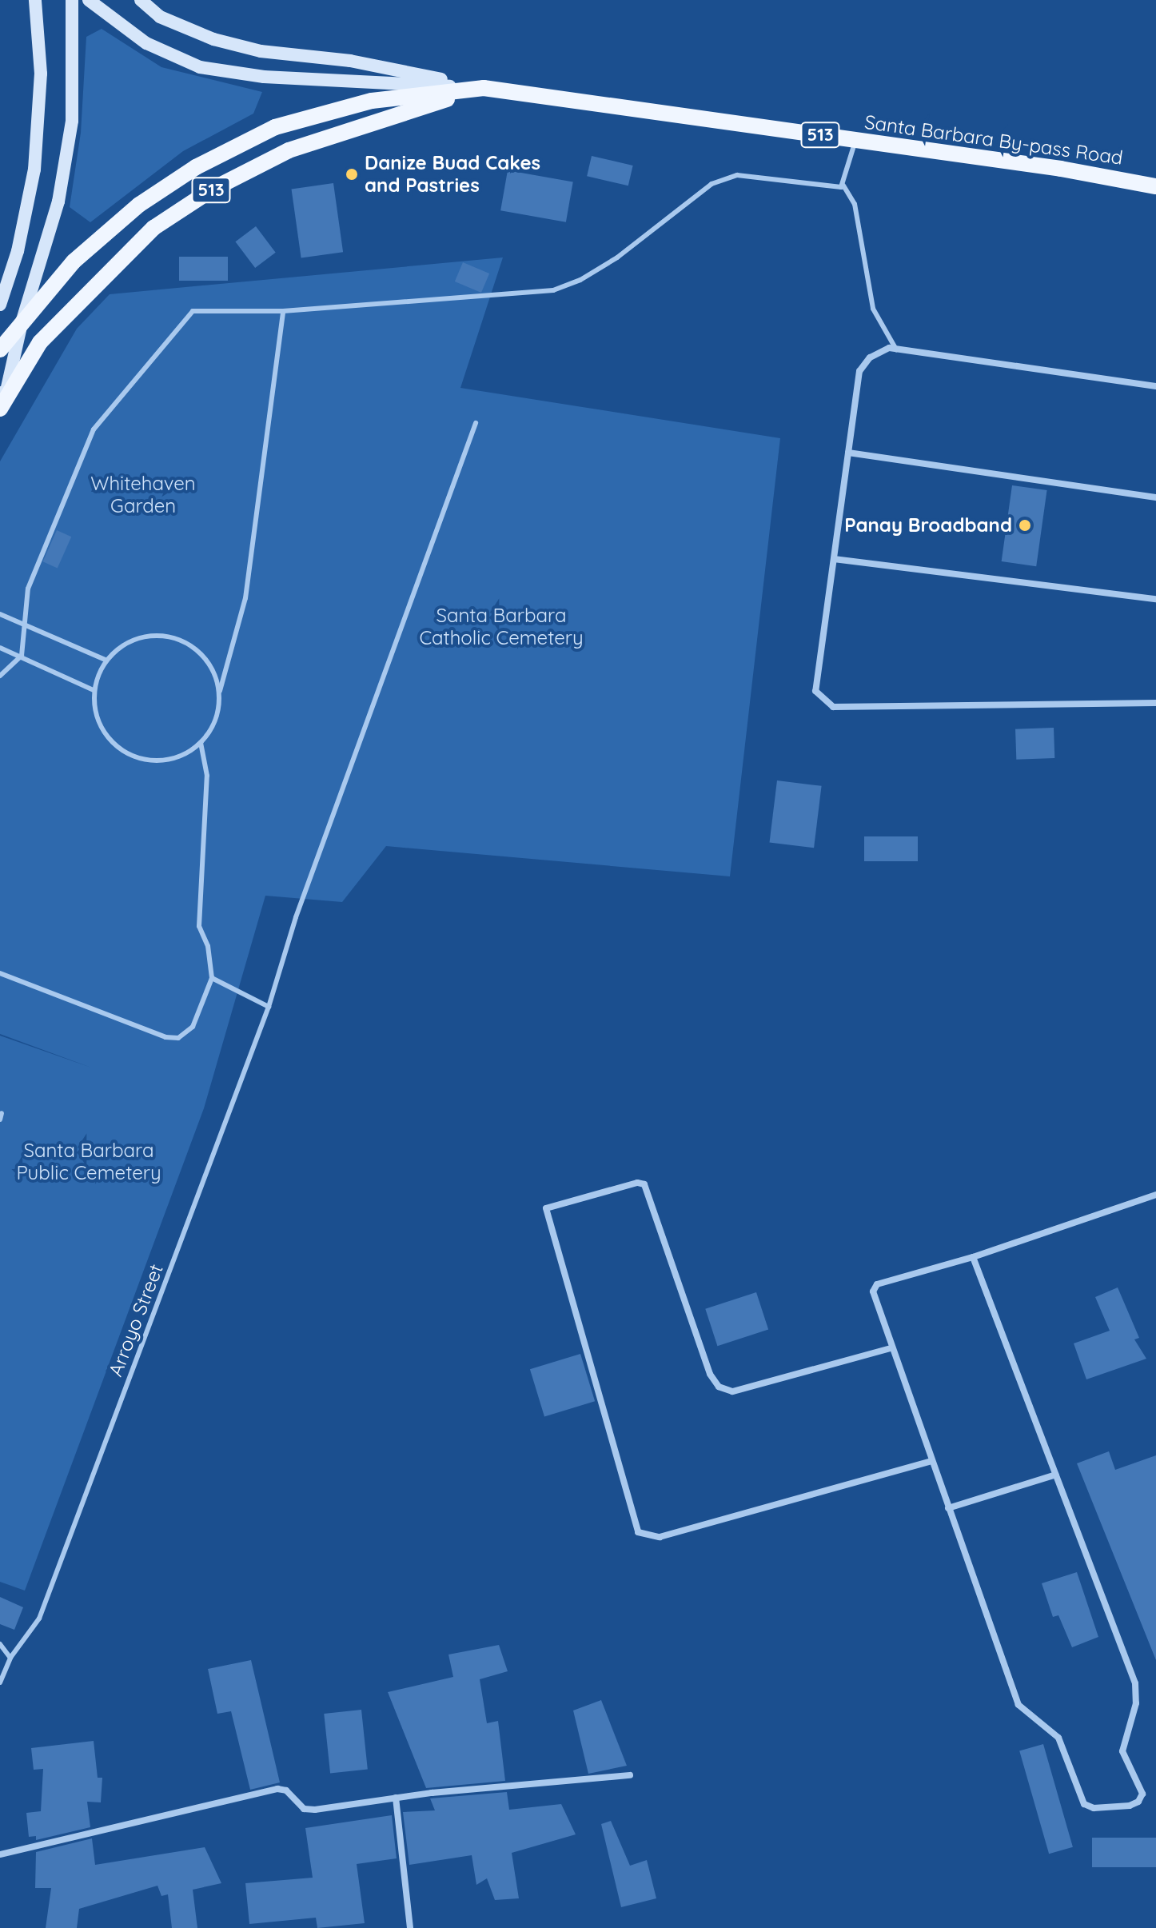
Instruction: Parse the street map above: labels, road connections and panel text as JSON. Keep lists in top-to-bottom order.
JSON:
{
  "streets": {
    "main road": ["513", "Santa Barbara By-pass Road"],
    "lane": ["Arroyo Street"]
  },
  "crossings": [
    ["513", "Santa Barbara By-pass Road"]
  ],
  "parks": ["Whitehaven Garden", "Santa Barbara Catholic Cemetery", "Santa Barbara Public Cemetery"],
  "places": ["Danize Buad Cakes and Pastries", "Panay Broadband"]
}
